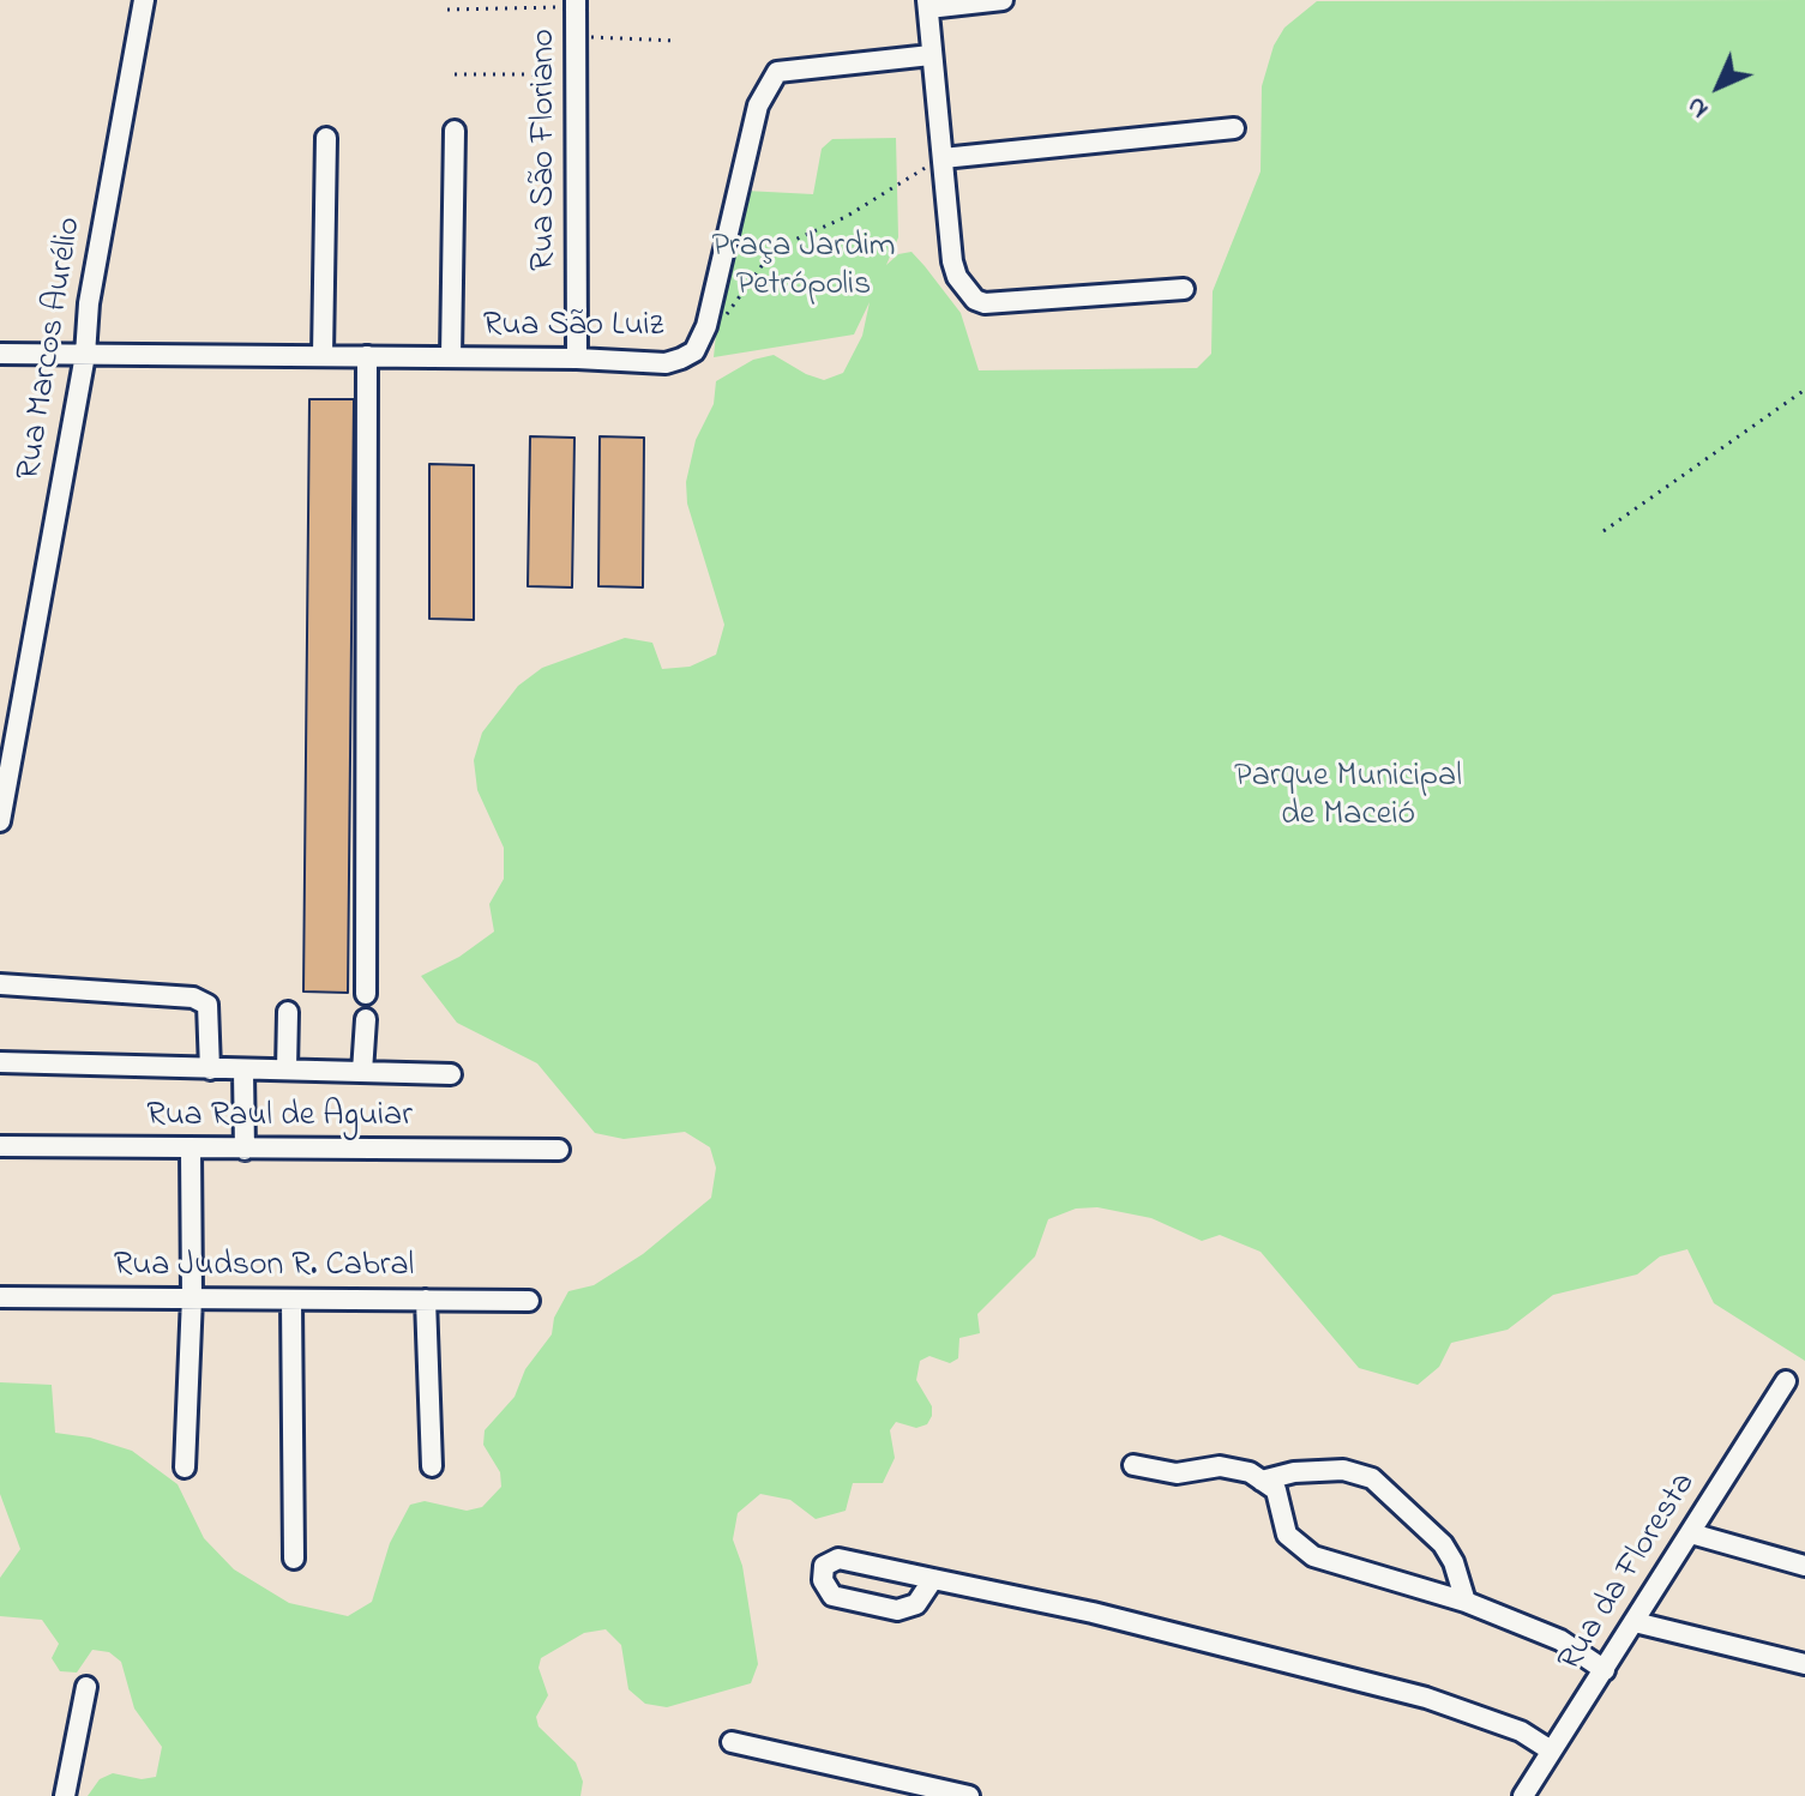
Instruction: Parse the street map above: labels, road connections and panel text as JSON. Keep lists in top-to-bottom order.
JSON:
{
  "streets": {
    "street": [
      "Rua São Floriano",
      "Rua São Luiz",
      "Rua Marcos Aurélio",
      "Rua Raul de Aguiar",
      "Rua Judson R. Cabral",
      "Rua da Floresta"
    ]
  },
  "crossings": [
    ["Rua São Floriano", "Rua São Luiz"],
    ["Rua São Luiz", "Rua Marcos Aurélio"]
  ],
  "parks": ["Praça Jardim Petrópolis", "Parque Municipal de Maceió"],
  "north": "bottom left"
}
